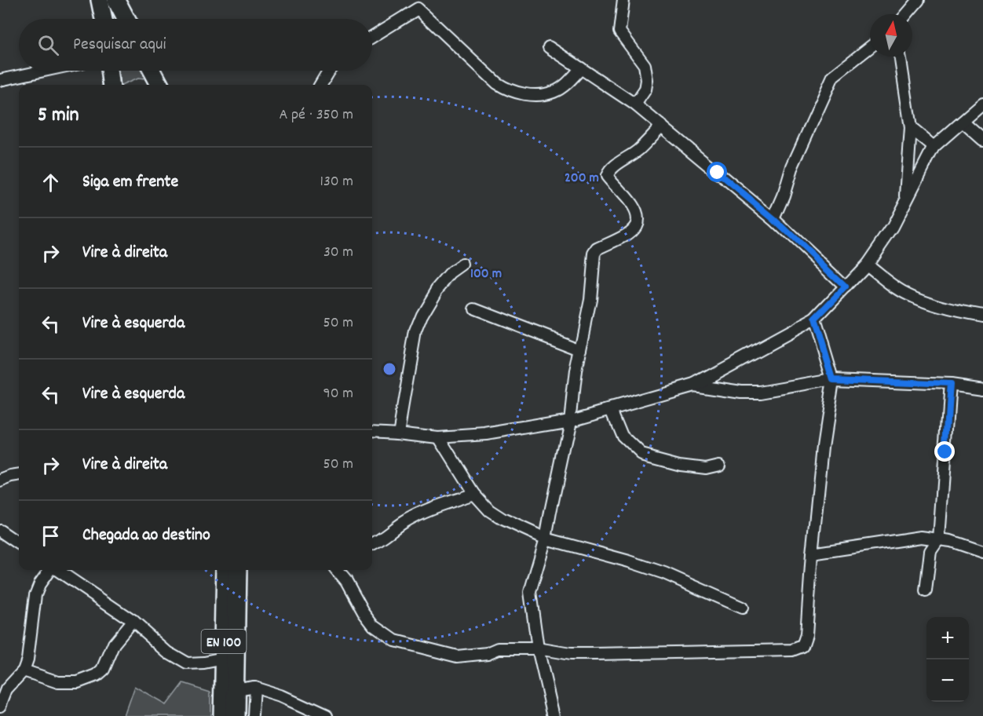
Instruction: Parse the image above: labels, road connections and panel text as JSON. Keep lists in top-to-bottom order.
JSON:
{
  "streets": {
    "main road": ["EN 100"]
  },
  "north": "top",
  "page": {
    "search": "Pesquisar aqui",
    "heading": ["5 min", "A pé · 350 m"],
    "list": [
      ["Siga em frente", "130 m"],
      ["Vire à direita", "30 m"],
      ["Vire à esquerda", "50 m"],
      ["Vire à esquerda", "90 m"],
      ["Vire à direita", "50 m"],
      "Chegada ao destino"
    ],
    "map_buttons": ["+", "−"]
  },
  "rings": ["200 m", "100 m"]
}
